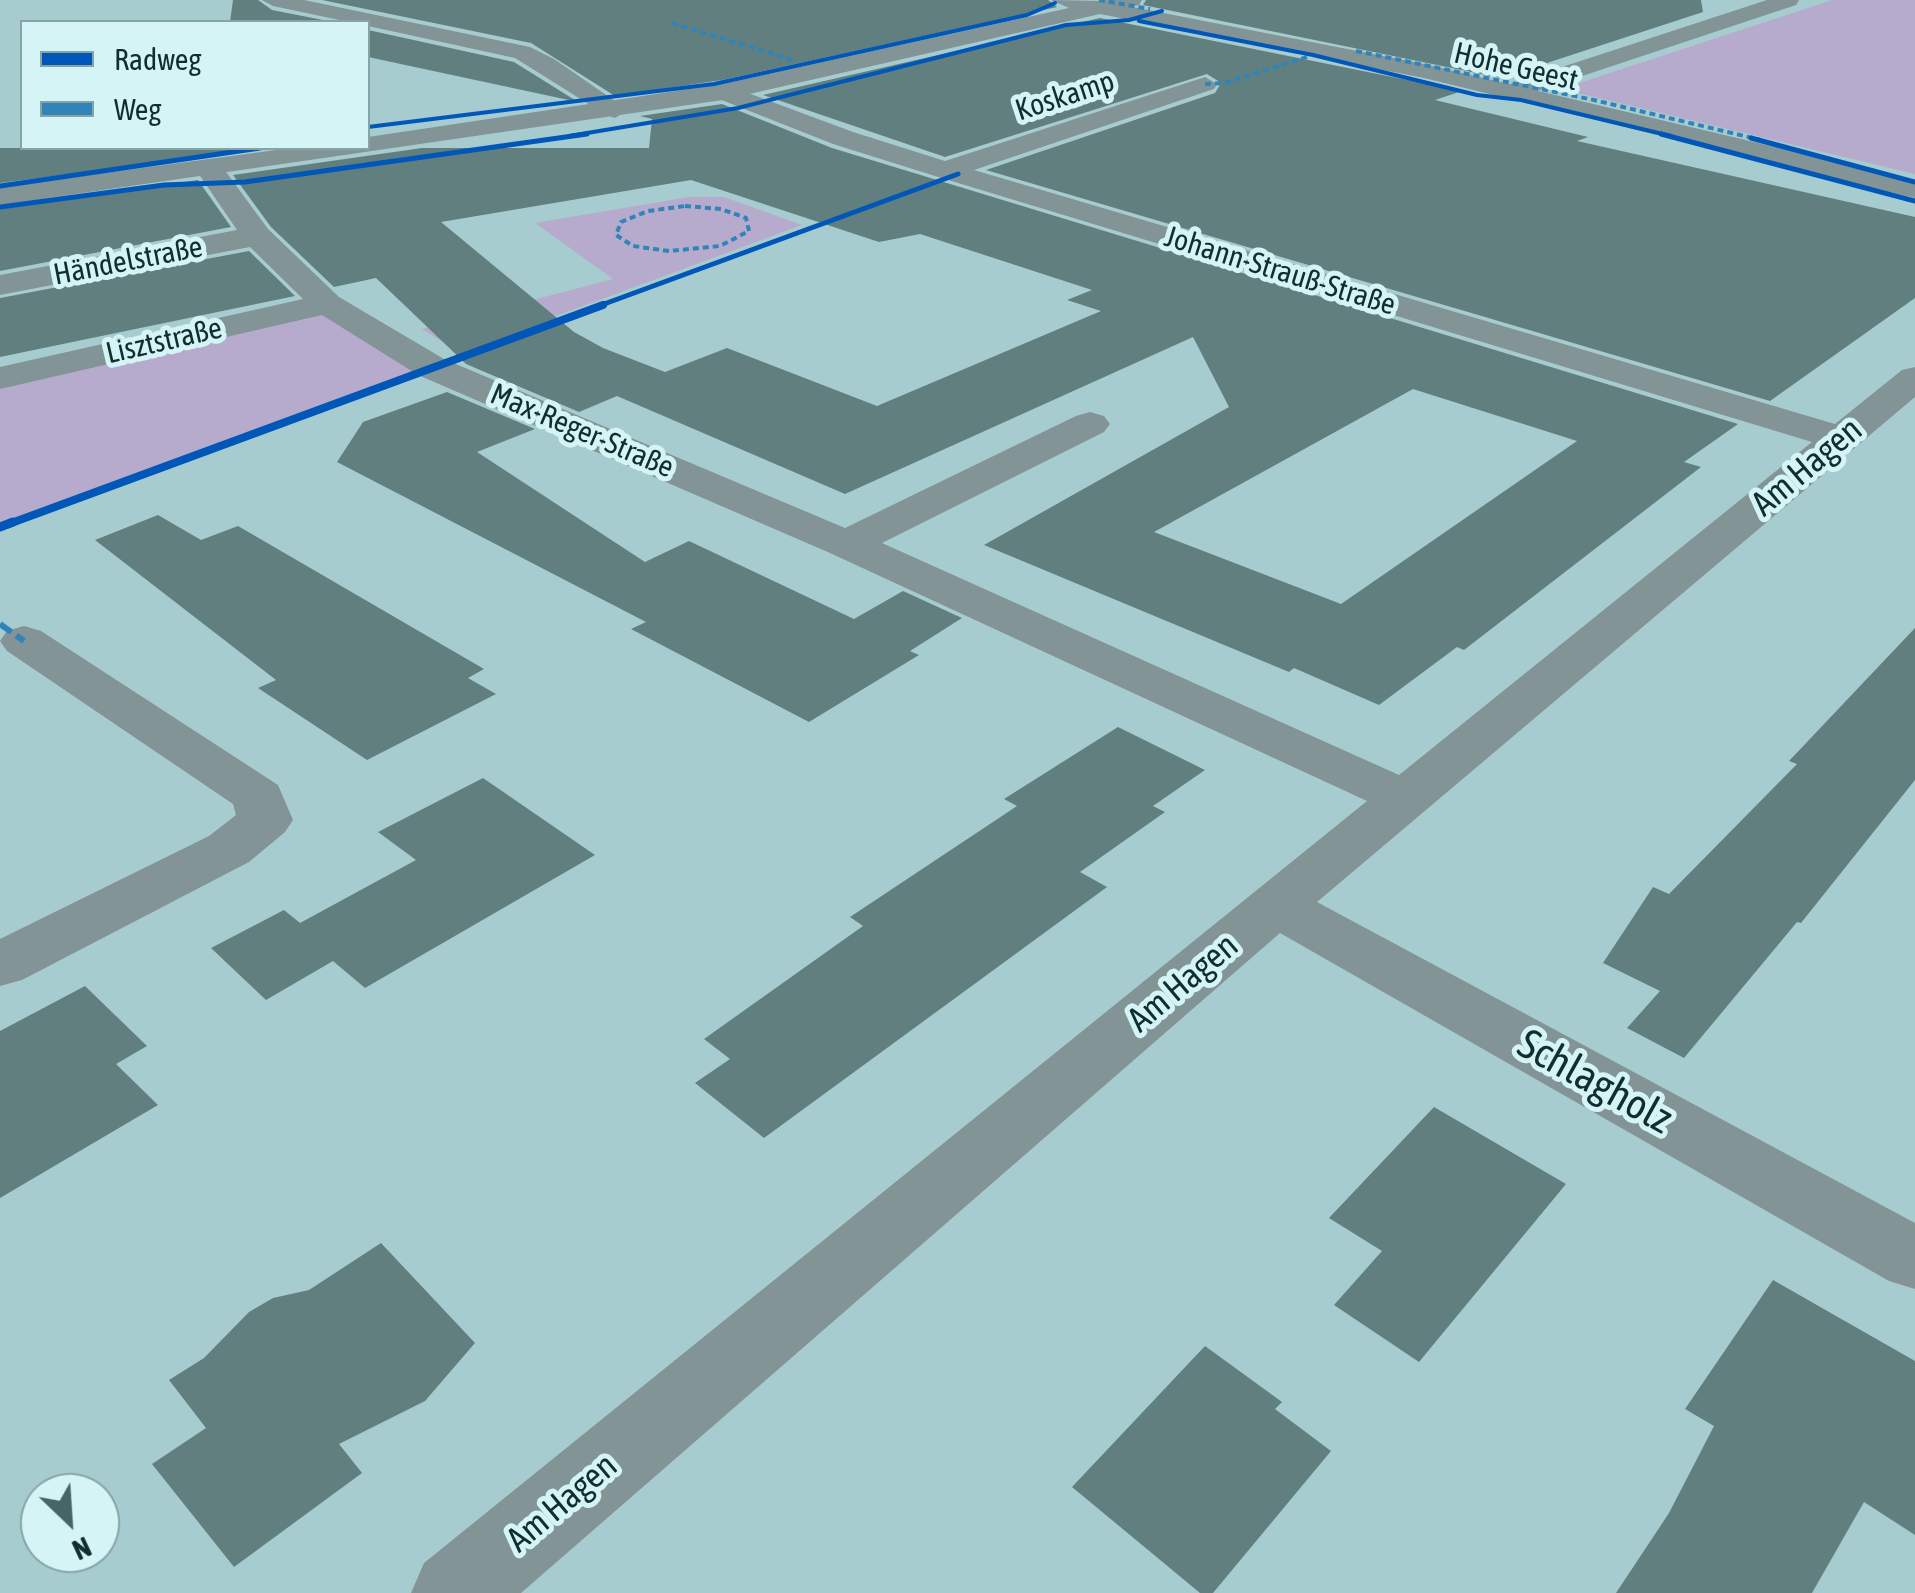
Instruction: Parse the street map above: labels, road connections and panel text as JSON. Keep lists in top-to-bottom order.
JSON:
{
  "streets": {
    "street": [
      "Hohe Geest",
      "Koskamp",
      "Händelstraße",
      "Johann-Strauß-Straße",
      "Lisztstraße",
      "Max-Reger-Straße",
      "Am Hagen",
      "Schlagholz"
    ]
  },
  "crossings": [
    ["Koskamp", "Johann-Strauß-Straße"],
    ["Händelstraße", "Max-Reger-Straße"],
    ["Johann-Strauß-Straße", "Am Hagen"],
    ["Lisztstraße", "Max-Reger-Straße"],
    ["Max-Reger-Straße", "Am Hagen"],
    ["Am Hagen", "Schlagholz"]
  ],
  "legend": ["Radweg", "Weg"],
  "north": "bottom right"
}
